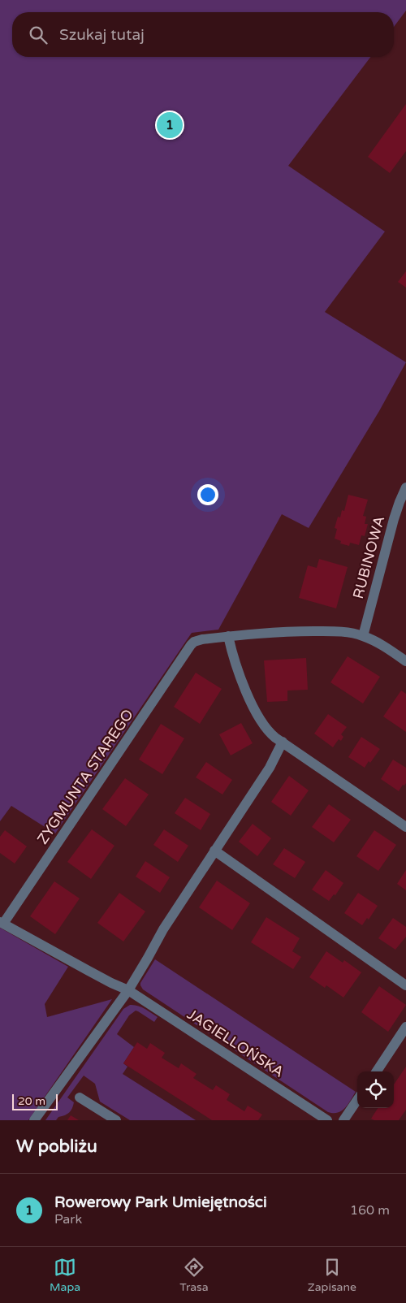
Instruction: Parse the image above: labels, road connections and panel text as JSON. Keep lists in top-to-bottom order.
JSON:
{
  "streets": {
    "street": ["RUBINOWA", "ZYGMUNTA STAREGO", "JAGIELLOŃSKA"]
  },
  "crossings": [
    ["ZYGMUNTA STAREGO", "JAGIELLOŃSKA"]
  ],
  "scale_bar": "20 m",
  "page": {
    "search": "Szukaj tutaj",
    "pins": "1",
    "scale": "20 m",
    "heading": "W pobliżu",
    "list": [
      {
        "mark": "1",
        "name": "Rowerowy Park Umiejętności",
        "note": "Park",
        "value": "160 m"
      }
    ],
    "nav": ["Mapa", "Trasa", "Zapisane"]
  }
}
